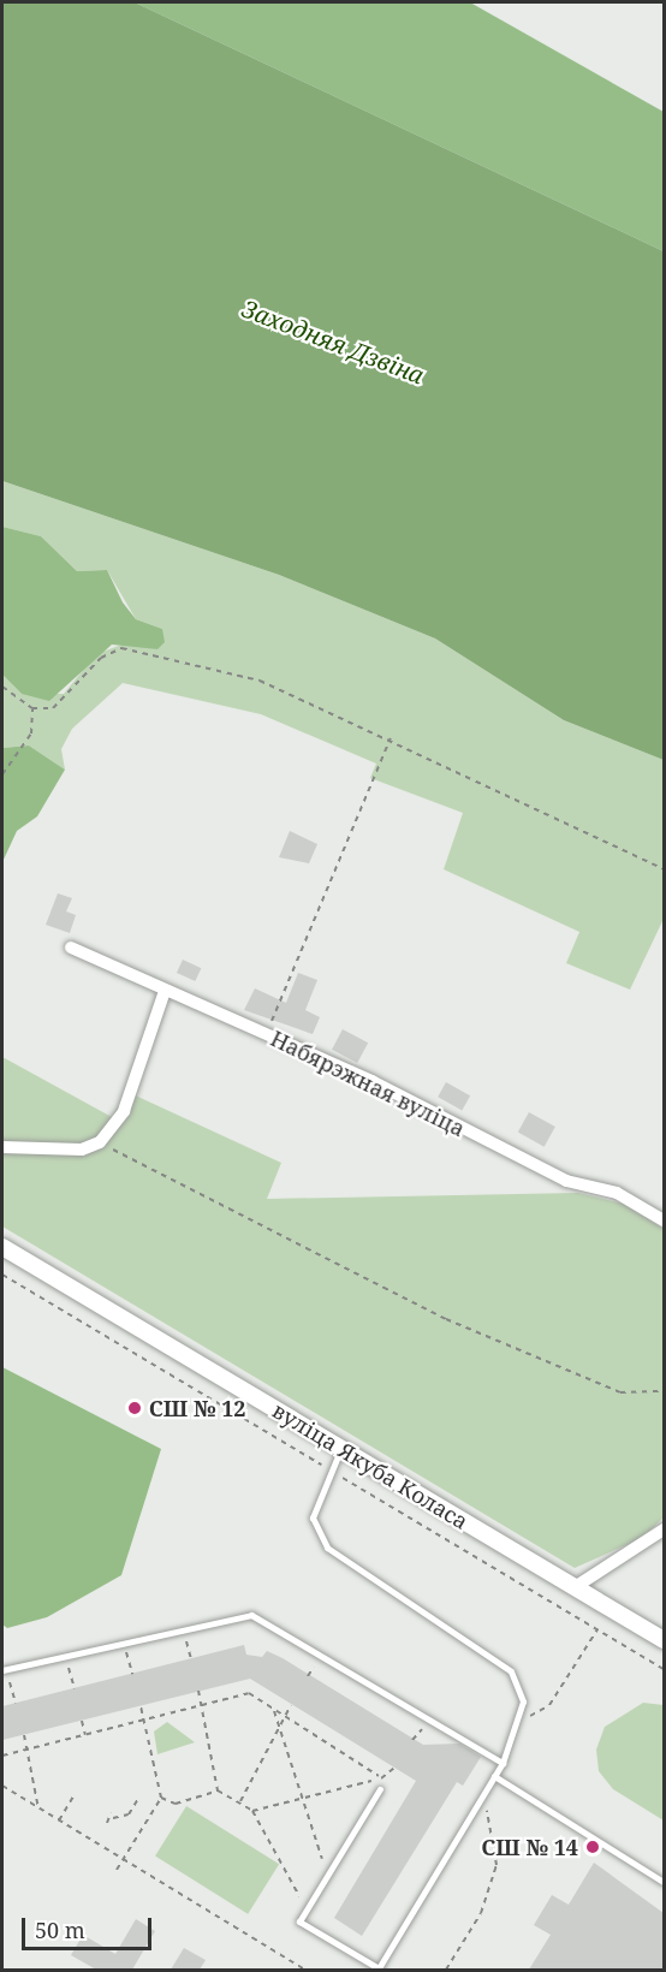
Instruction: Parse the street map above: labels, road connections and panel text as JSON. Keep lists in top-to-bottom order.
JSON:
{
  "streets": {
    "street": ["Набярэжная вуліца", "вуліца Якуба Коласа"]
  },
  "water": ["Заходняя Дзвіна"],
  "places": ["СШ № 12", "СШ № 14"],
  "scale_bar": "50 m"
}
